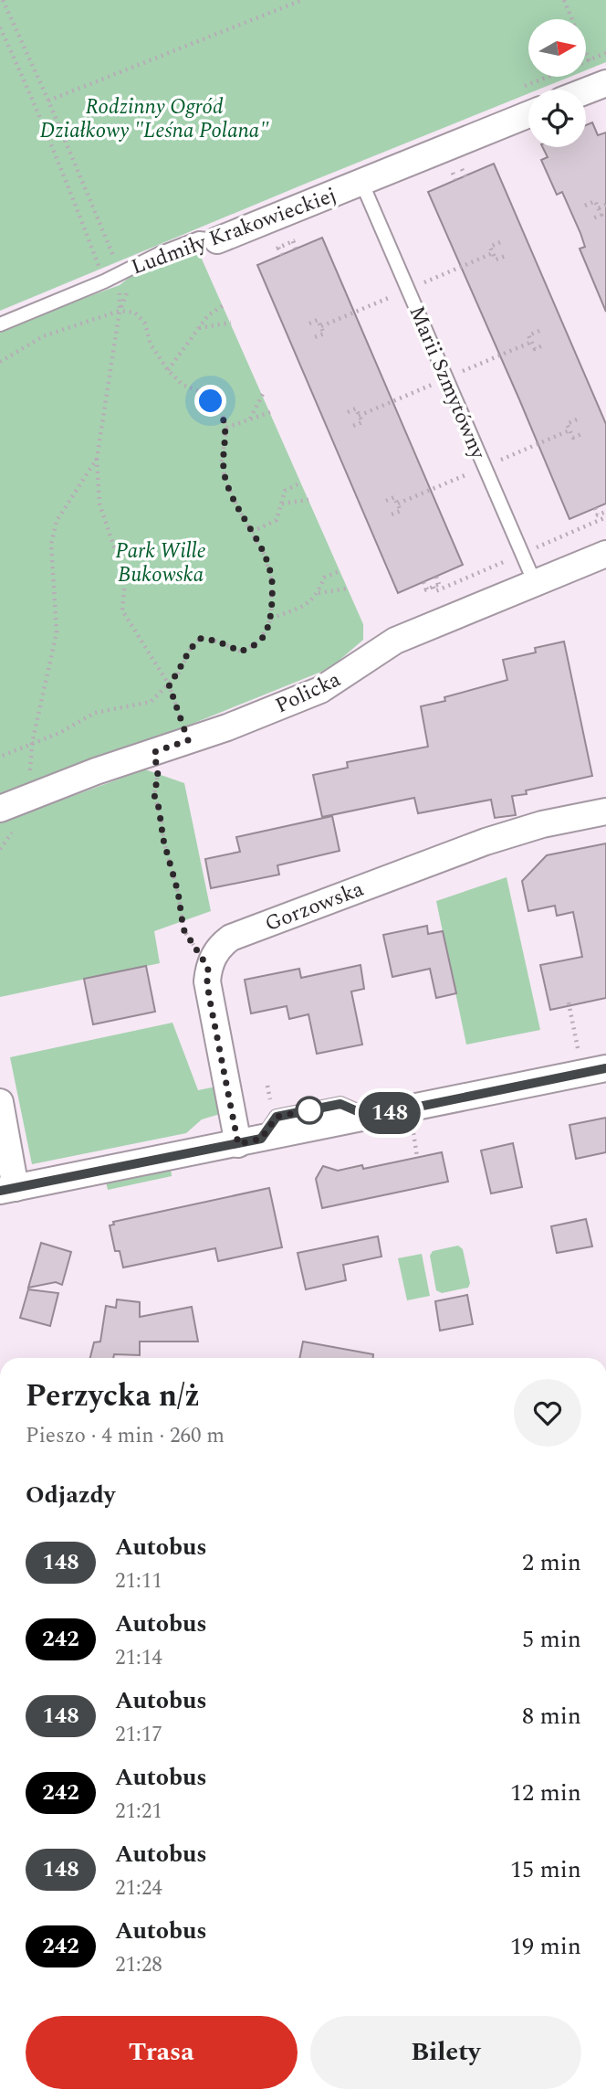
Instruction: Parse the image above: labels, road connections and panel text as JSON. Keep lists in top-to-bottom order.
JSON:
{
  "streets": {
    "street": ["Ludmiły Krakowieckiej", "Policka", "Gorzowska"],
    "lane": ["Marii Szmytówny"]
  },
  "crossings": [
    ["Ludmiły Krakowieckiej", "Marii Szmytówny"],
    ["Marii Szmytówny", "Policka"]
  ],
  "parks": ["Rodzinny Ogród Działkowy \"Leśna Polana\"", "Park Wille Bukowska"],
  "lines": ["bus line 148"],
  "north": "right",
  "page": {
    "on_map": "148",
    "heading": [
      ["Perzycka n/ż", "Pieszo · 4 min · 260 m"],
      "Odjazdy"
    ],
    "list": [
      {
        "mark": "148",
        "name": "Autobus",
        "note": "21:11",
        "value": "2 min"
      },
      {
        "mark": "242",
        "name": "Autobus",
        "note": "21:14",
        "value": "5 min"
      },
      {
        "mark": "148",
        "name": "Autobus",
        "note": "21:17",
        "value": "8 min"
      },
      {
        "mark": "242",
        "name": "Autobus",
        "note": "21:21",
        "value": "12 min"
      },
      {
        "mark": "148",
        "name": "Autobus",
        "note": "21:24",
        "value": "15 min"
      },
      {
        "mark": "242",
        "name": "Autobus",
        "note": "21:28",
        "value": "19 min"
      }
    ],
    "buttons": ["Trasa", "Bilety"]
  }
}
